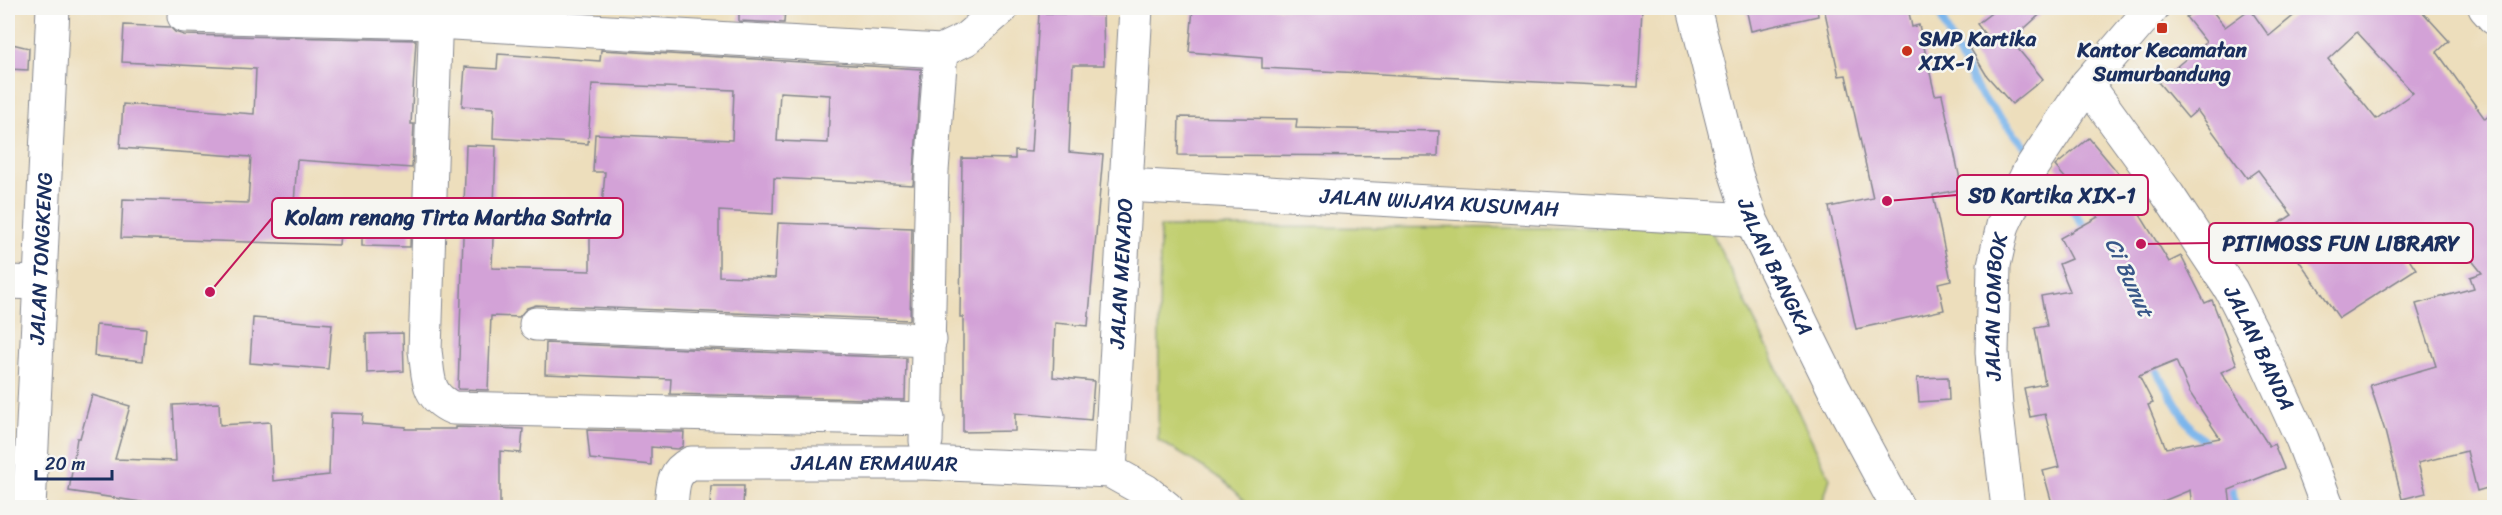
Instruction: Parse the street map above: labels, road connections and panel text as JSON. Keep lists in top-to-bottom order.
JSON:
{
  "streets": {
    "street": [
      "JALAN WIJAYA KUSUMAH",
      "JALAN TONGKENG",
      "JALAN BANGKA",
      "JALAN MENADO",
      "JALAN LOMBOK",
      "JALAN BANDA",
      "JALAN ERMAWAR"
    ]
  },
  "crossings": [
    ["JALAN WIJAYA KUSUMAH", "JALAN BANGKA"],
    ["JALAN WIJAYA KUSUMAH", "JALAN MENADO"],
    ["JALAN MENADO", "JALAN ERMAWAR"],
    ["JALAN LOMBOK", "JALAN BANDA"]
  ],
  "water": ["Ci Bunut"],
  "places": {
    "transit": ["Kantor Kecamatan Sumurbandung"],
    "other": [
      "SMP Kartika XIX-1",
      "SD Kartika XIX-1",
      "PITIMOSS FUN LIBRARY",
      "Kolam renang Tirta Martha Satria"
    ]
  },
  "scale_bar": "20 m"
}
